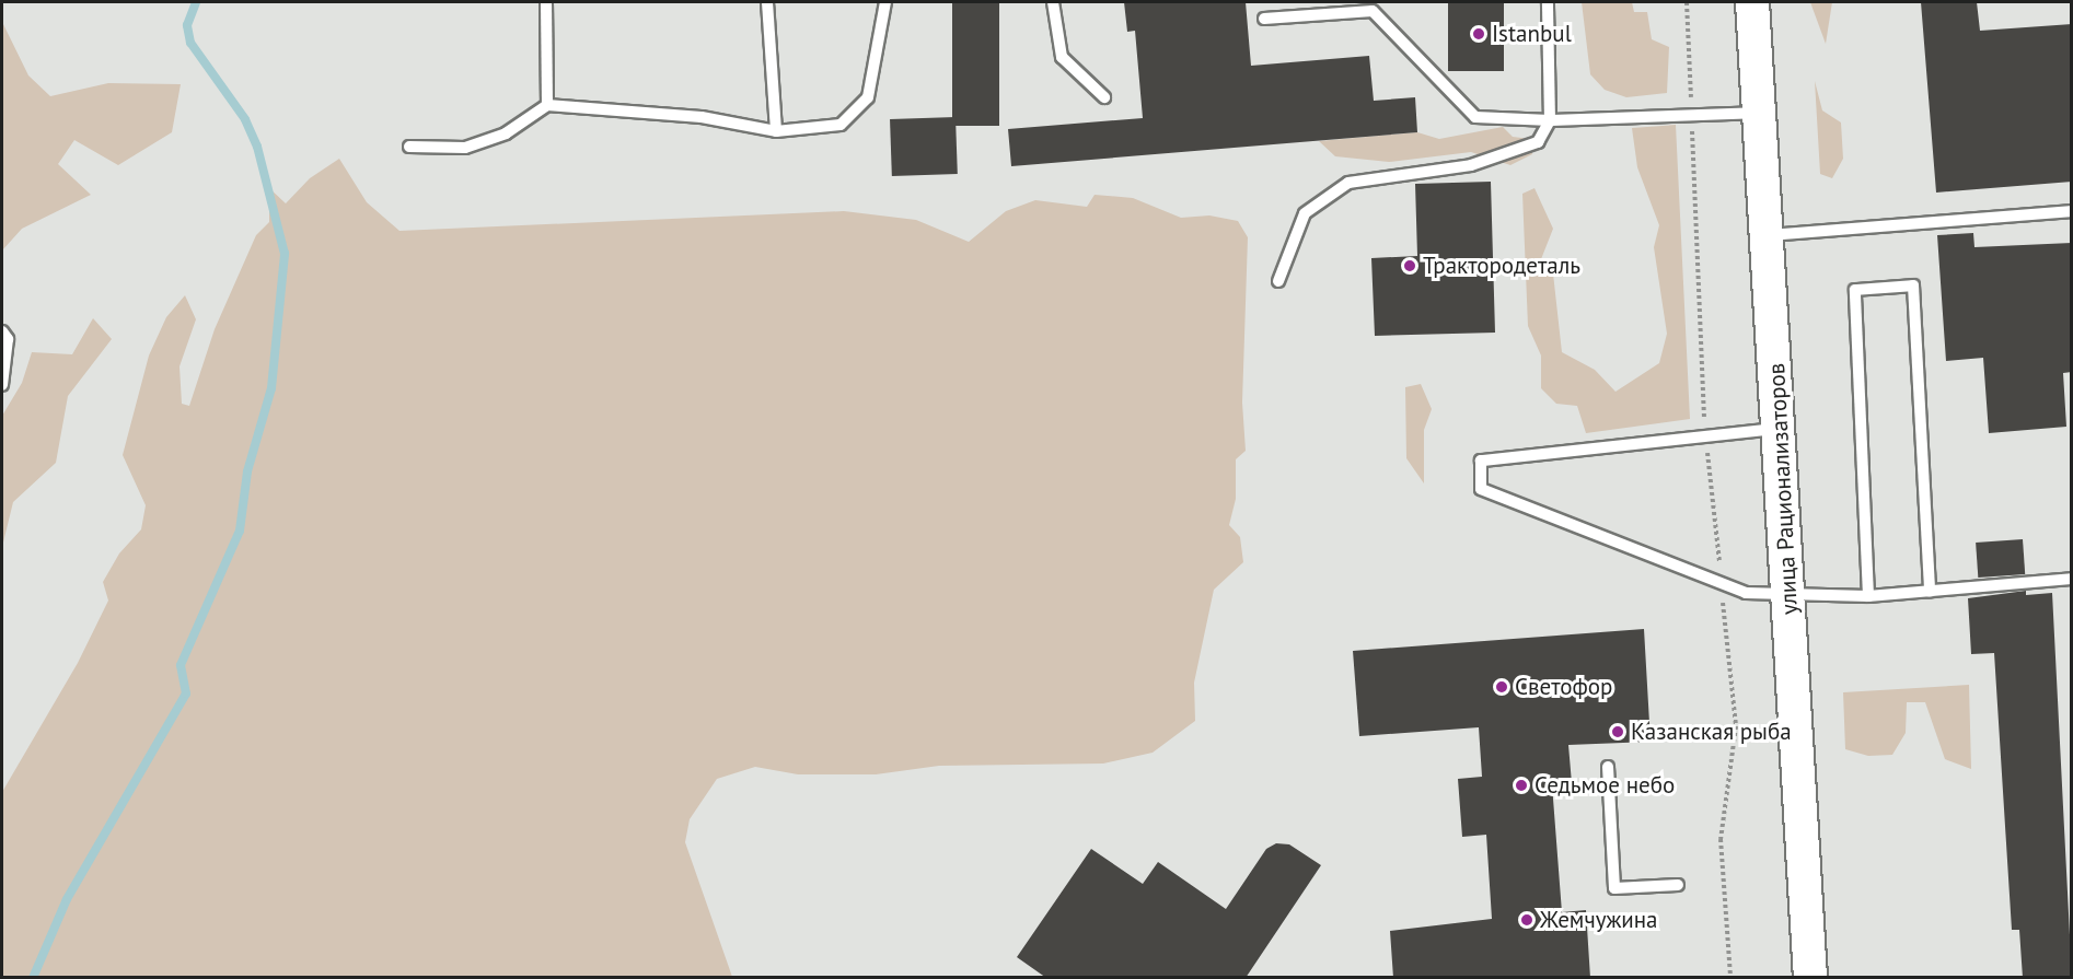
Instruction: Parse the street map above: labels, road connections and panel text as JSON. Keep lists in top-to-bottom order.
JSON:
{
  "streets": {
    "main road": ["улица Рационализаторов"]
  },
  "places": [
    "Istanbul",
    "Трактородеталь",
    "Светофор",
    "Казанская рыба",
    "Седьмое небо",
    "Жемчужина"
  ]
}
